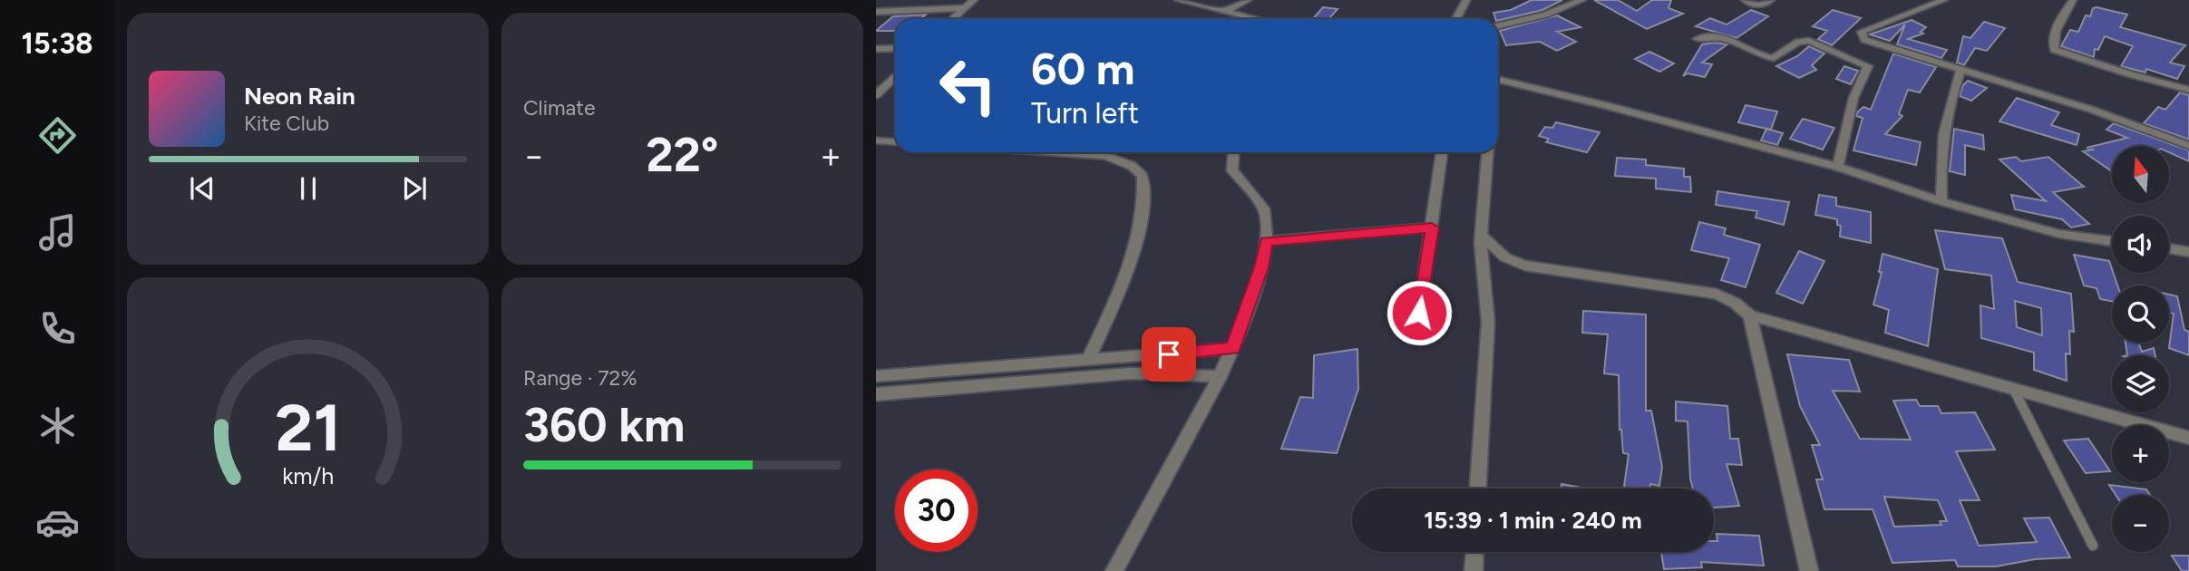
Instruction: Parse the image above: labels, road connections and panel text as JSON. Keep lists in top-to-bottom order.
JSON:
{
  "north": "top",
  "page": {
    "tabs": "15:38",
    "tile": [
      "Climate",
      ["Range · 72%", "360 km"]
    ],
    "turn": ["60 m", "Turn left"],
    "song": ["Neon Rain", "Kite Club"],
    "heat": ["−", "22°", "+"],
    "map_buttons": ["+", "−"],
    "limit": "30",
    "trip": "15:39 · 1 min · 240 m",
    "gauge": ["21", "km/h"]
  }
}
